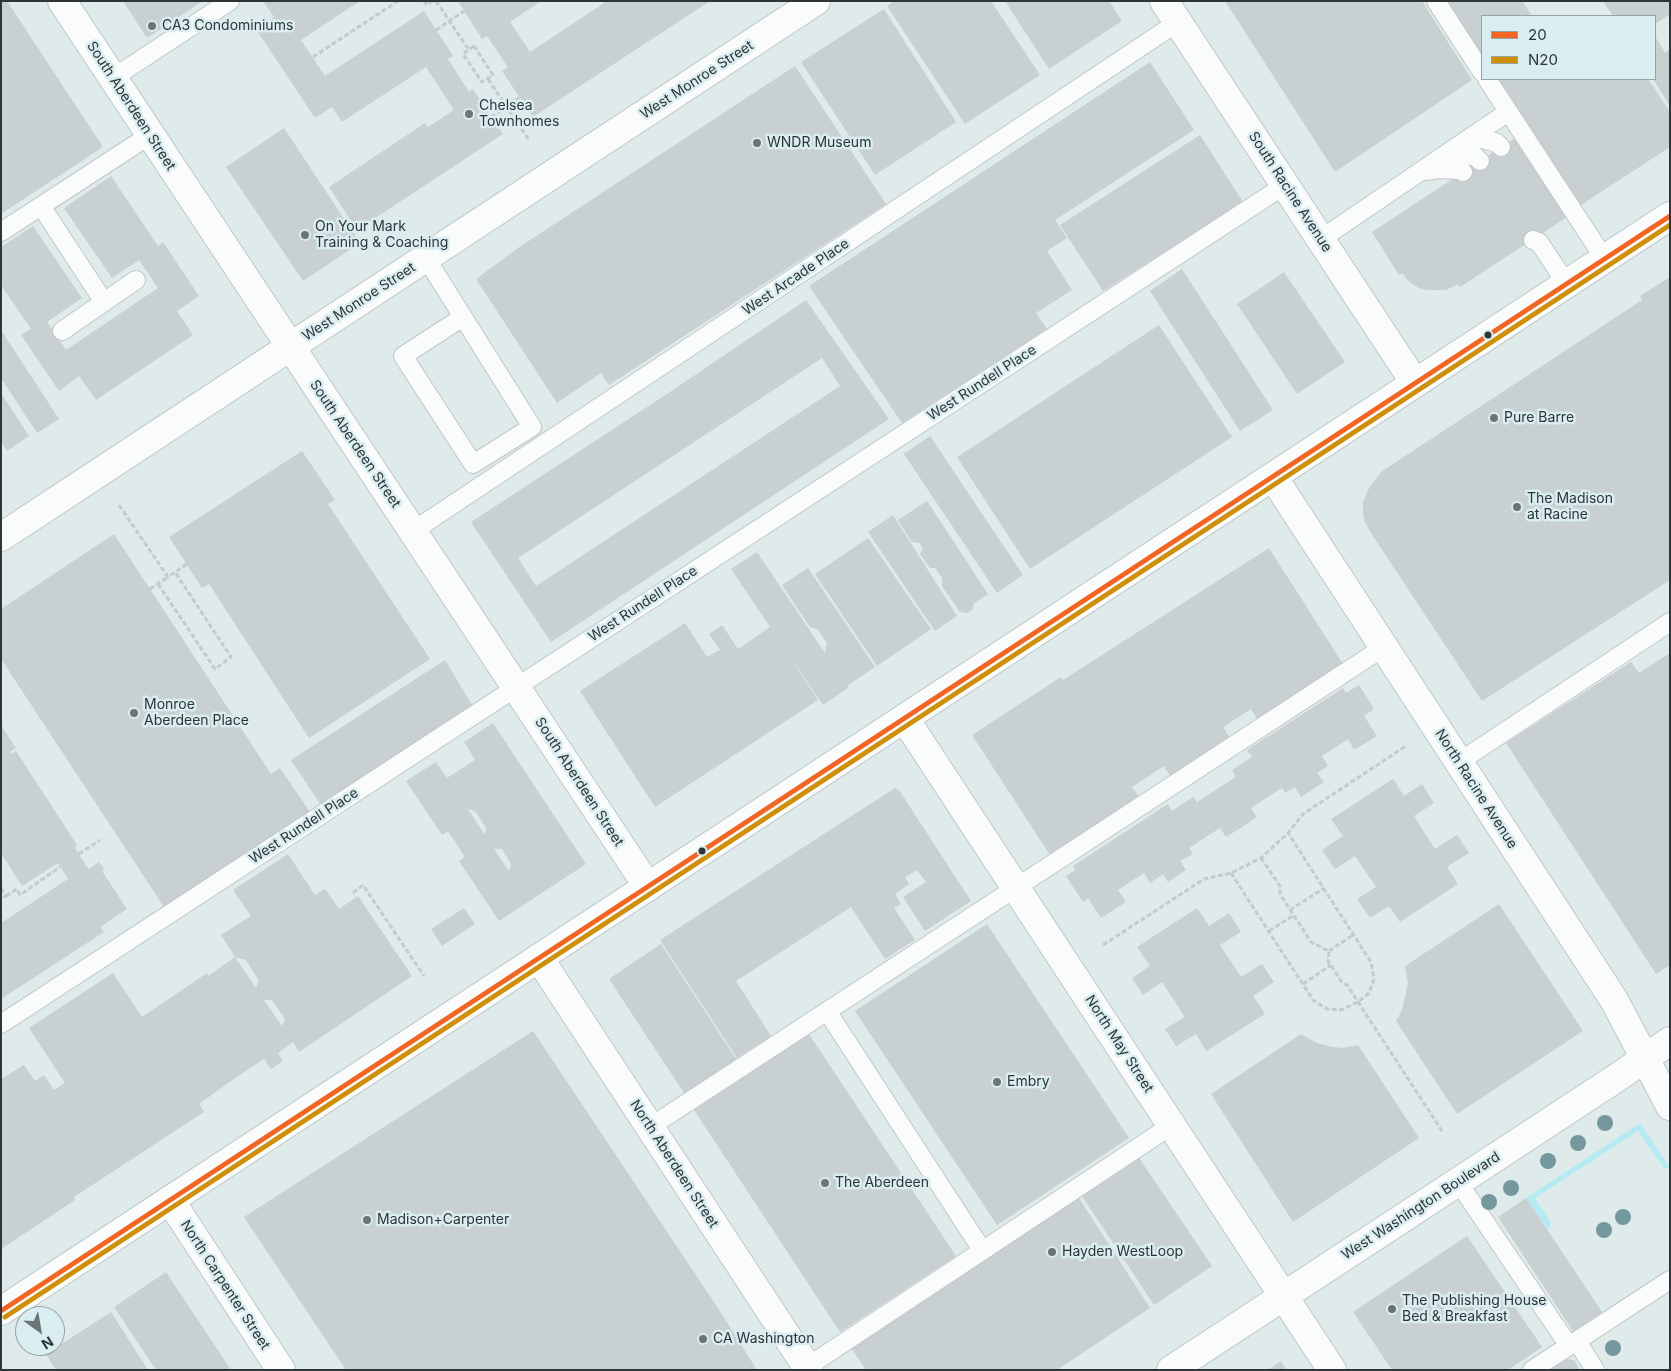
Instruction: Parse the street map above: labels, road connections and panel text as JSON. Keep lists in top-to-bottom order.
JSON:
{
  "streets": {
    "street": [
      "West Monroe Street",
      "South Aberdeen Street",
      "South Racine Avenue",
      "North Racine Avenue",
      "North May Street",
      "North Aberdeen Street",
      "West Washington Boulevard",
      "North Carpenter Street"
    ],
    "lane": ["West Arcade Place", "West Rundell Place"]
  },
  "crossings": [
    ["West Monroe Street", "South Aberdeen Street"],
    ["South Aberdeen Street", "West Arcade Place"],
    ["South Aberdeen Street", "West Rundell Place"],
    ["South Racine Avenue", "West Arcade Place"],
    ["South Racine Avenue", "West Rundell Place"],
    ["North Racine Avenue", "West Washington Boulevard"],
    ["North May Street", "West Washington Boulevard"]
  ],
  "places": [
    "CA3 Condominiums",
    "Chelsea Townhomes",
    "WNDR Museum",
    "On Your Mark Training & Coaching",
    "Pure Barre",
    "The Madison at Racine",
    "Monroe Aberdeen Place",
    "Embry",
    "The Aberdeen",
    "Madison+Carpenter",
    "Hayden WestLoop",
    "The Publishing House Bed & Breakfast",
    "CA Washington"
  ],
  "lines": ["transit line 20", "transit line N20"],
  "legend": ["20", "N20"],
  "north": "bottom right"
}
